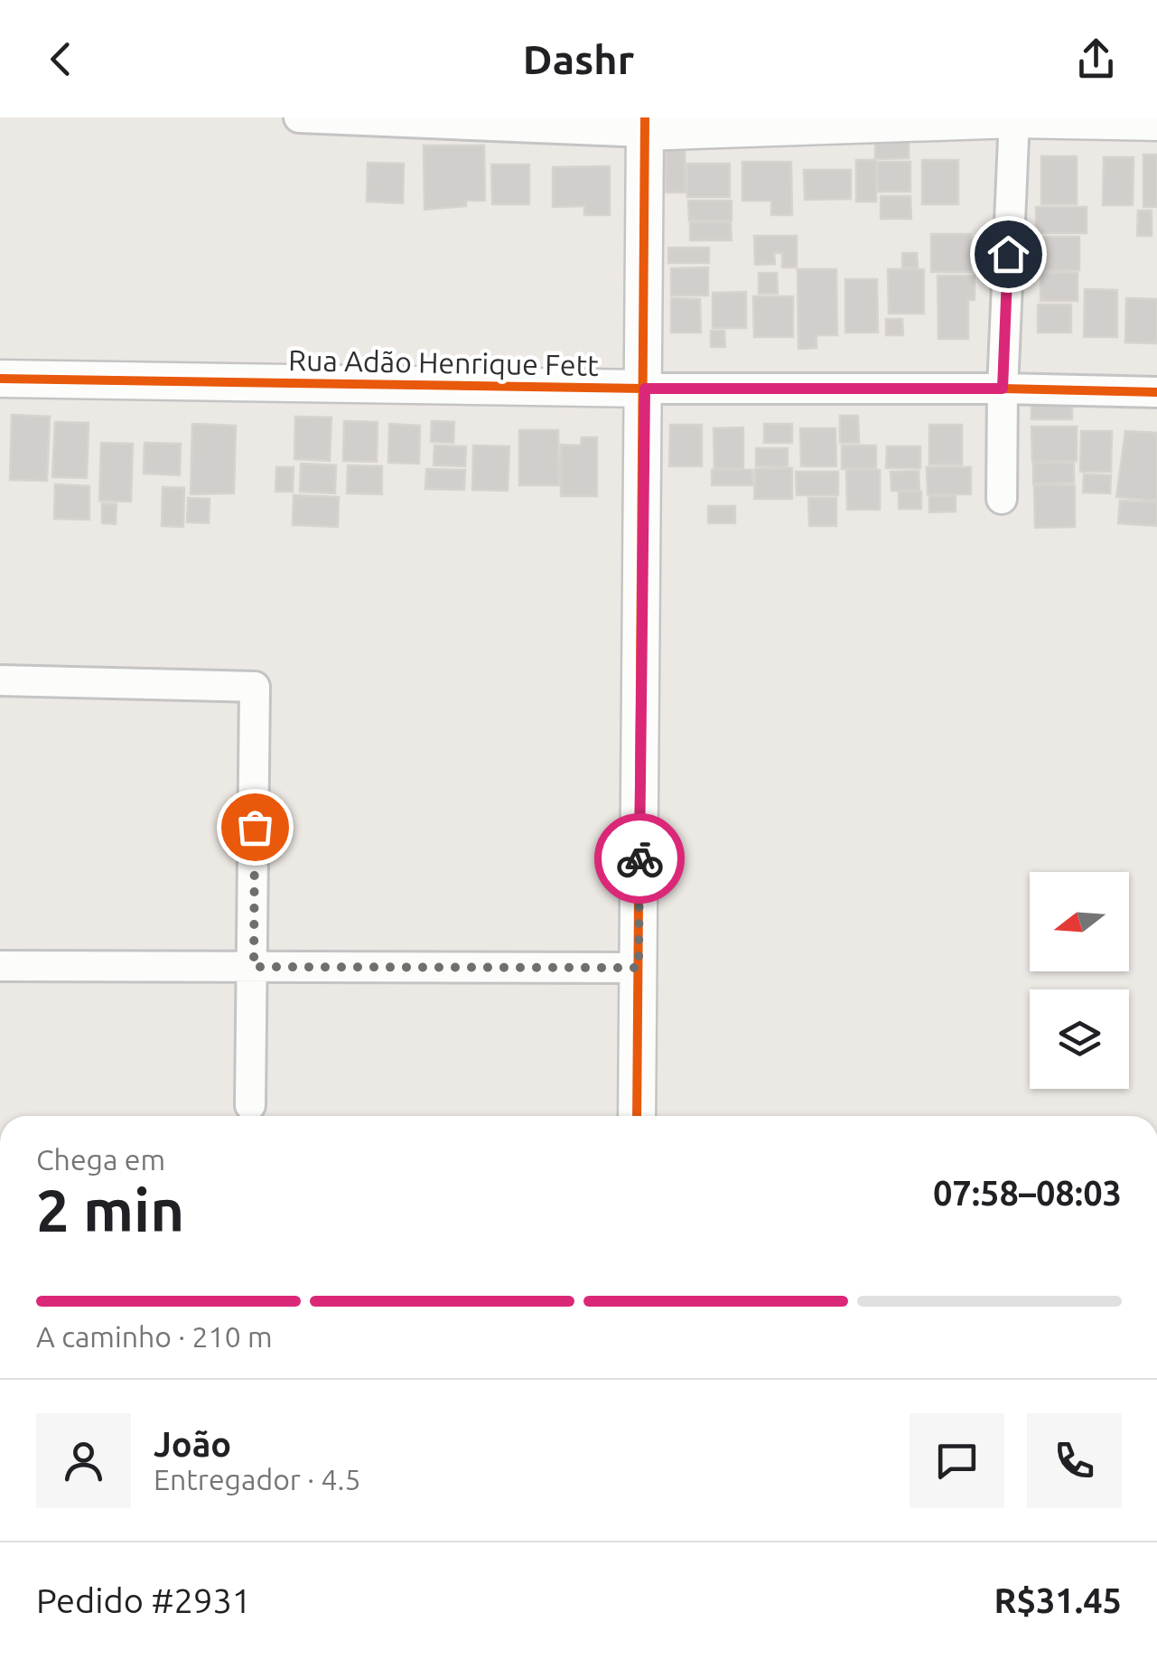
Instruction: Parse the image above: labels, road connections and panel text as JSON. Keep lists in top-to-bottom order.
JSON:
{
  "streets": {
    "street": ["Rua Adão Henrique Fett"]
  },
  "north": "left",
  "page": {
    "header": "Dashr",
    "heading": ["2 min", "Chega em", "07:58–08:03"],
    "panel": [
      "João",
      "Entregador · 4.5",
      "Pedido #2931",
      "R$31.45"
    ],
    "bar": "A caminho · 210 m"
  }
}
